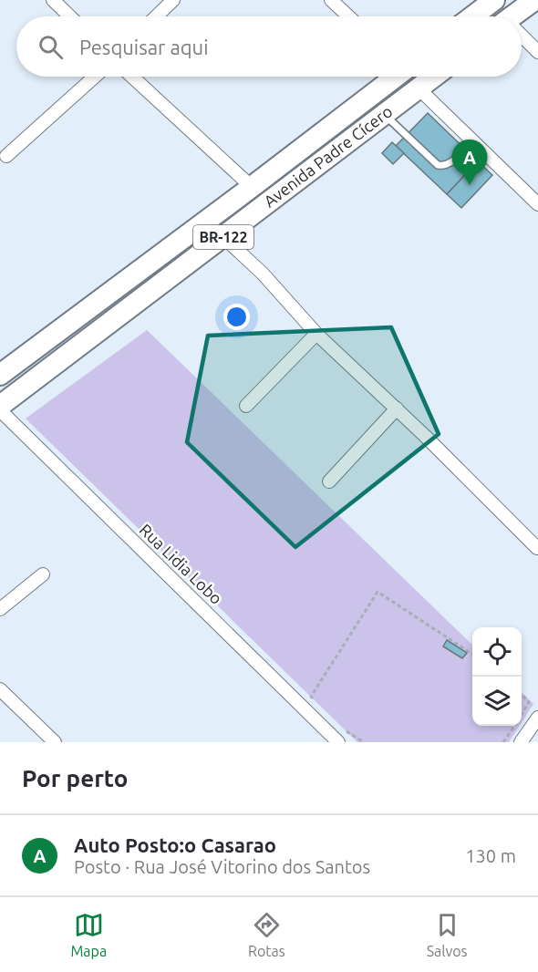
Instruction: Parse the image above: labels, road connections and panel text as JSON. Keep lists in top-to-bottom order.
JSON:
{
  "streets": {
    "highway": ["Avenida Padre Cícero", "BR-122"],
    "street": ["Rua Lidia Lobo"]
  },
  "page": {
    "search": "Pesquisar aqui",
    "pins": "A",
    "heading": "Por perto",
    "list": [
      {
        "mark": "A",
        "name": "Auto Posto:o Casarao",
        "note": "Posto · Rua José Vitorino dos Santos",
        "value": "130 m"
      }
    ],
    "nav": ["Mapa", "Rotas", "Salvos"]
  }
}
